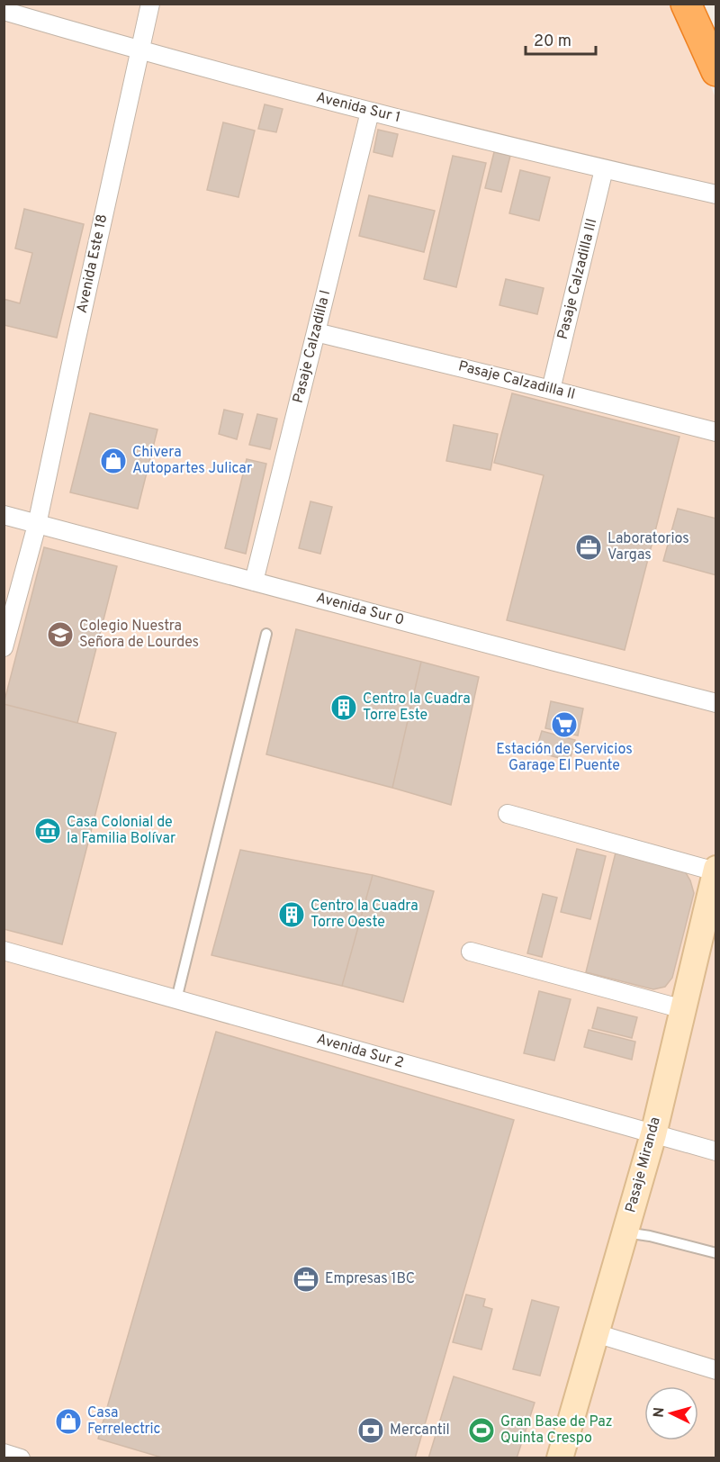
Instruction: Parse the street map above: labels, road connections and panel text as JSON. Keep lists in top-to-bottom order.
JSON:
{
  "streets": {
    "main road": ["Pasaje Miranda"],
    "street": [
      "Avenida Sur 1",
      "Avenida Este 18",
      "Pasaje Calzadilla III",
      "Pasaje Calzadilla I",
      "Pasaje Calzadilla II",
      "Avenida Sur 0",
      "Avenida Sur 2"
    ]
  },
  "crossings": [
    ["Avenida Sur 1", "Avenida Este 18"],
    ["Avenida Sur 1", "Pasaje Calzadilla III"],
    ["Avenida Sur 1", "Pasaje Calzadilla I"],
    ["Avenida Este 18", "Avenida Sur 0"],
    ["Pasaje Calzadilla III", "Pasaje Calzadilla II"],
    ["Pasaje Calzadilla I", "Pasaje Calzadilla II"],
    ["Pasaje Calzadilla I", "Avenida Sur 0"],
    ["Avenida Sur 2", "Pasaje Miranda"]
  ],
  "places": {
    "shop": ["Chivera Autopartes Julicar", "Casa Ferrelectric"],
    "office": ["Laboratorios Vargas", "Empresas 1BC"],
    "school or university": ["Colegio Nuestra Señora de Lourdes"],
    "building": ["Centro la Cuadra Torre Este", "Centro la Cuadra Torre Oeste"],
    "supermarket": ["Estación de Servicios Garage El Puente"],
    "museum": ["Casa Colonial de la Familia Bolívar"],
    "bank": ["Mercantil"],
    "sports": ["Gran Base de Paz Quinta Crespo"]
  },
  "scale_bar": "20 m",
  "north": "left"
}
